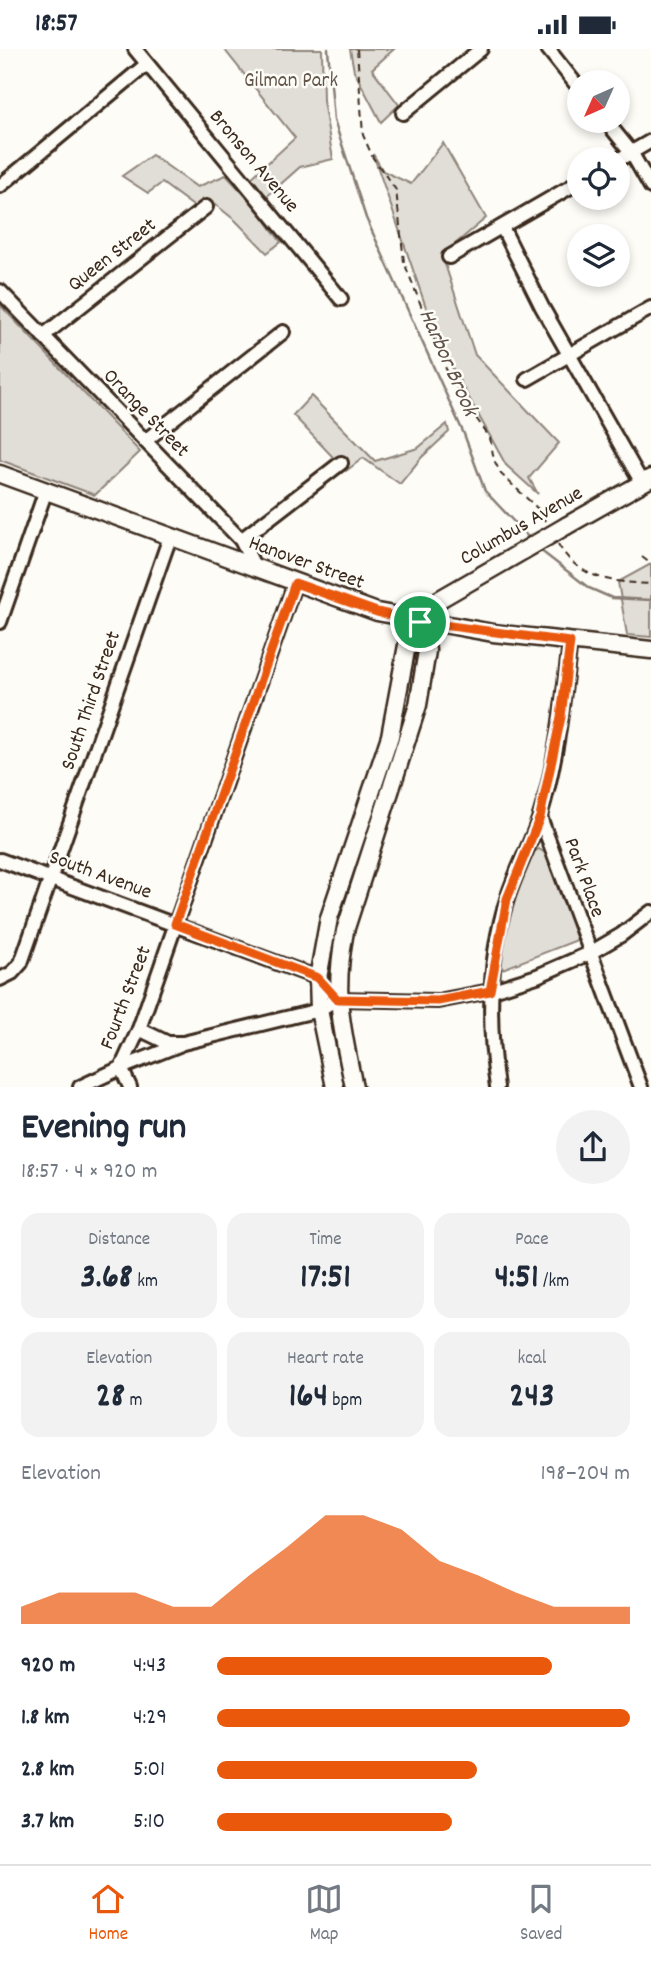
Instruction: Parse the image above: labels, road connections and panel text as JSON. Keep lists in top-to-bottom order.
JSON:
{
  "streets": {
    "street": [
      "Bronson Avenue",
      "Queen Street",
      "Orange Street",
      "Columbus Avenue",
      "Hanover Street",
      "South Third Street",
      "South Avenue",
      "Park Place",
      "Fourth Street"
    ]
  },
  "crossings": [
    ["Queen Street", "Orange Street"],
    ["Orange Street", "Hanover Street"],
    ["Columbus Avenue", "Hanover Street"],
    ["Columbus Avenue", "South Avenue"],
    ["Hanover Street", "South Third Street"],
    ["Hanover Street", "Park Place"],
    ["Hanover Street", "Fourth Street"],
    ["South Third Street", "South Avenue"],
    ["South Avenue", "Fourth Street"]
  ],
  "water": ["Harbor Brook"],
  "parks": ["Gilman Park"],
  "north": "bottom left",
  "page": {
    "status": "18:57",
    "heading": ["Evening run", "18:57 · 4 × 920 m"],
    "stats": [
      ["Distance", "3.68 km"],
      ["Time", "17:51"],
      ["Pace", "4:51 /km"],
      ["Elevation", "28 m"],
      ["Heart rate", "164 bpm"],
      ["kcal", "243"]
    ],
    "chart": ["Elevation", "198–204 m"],
    "list": [
      {
        "name": "920 m",
        "note": "4:43"
      },
      {
        "name": "1.8 km",
        "note": "4:29"
      },
      {
        "name": "2.8 km",
        "note": "5:01"
      },
      {
        "name": "3.7 km",
        "note": "5:10"
      }
    ],
    "tabs": ["Home", "Map", "Saved"]
  }
}
